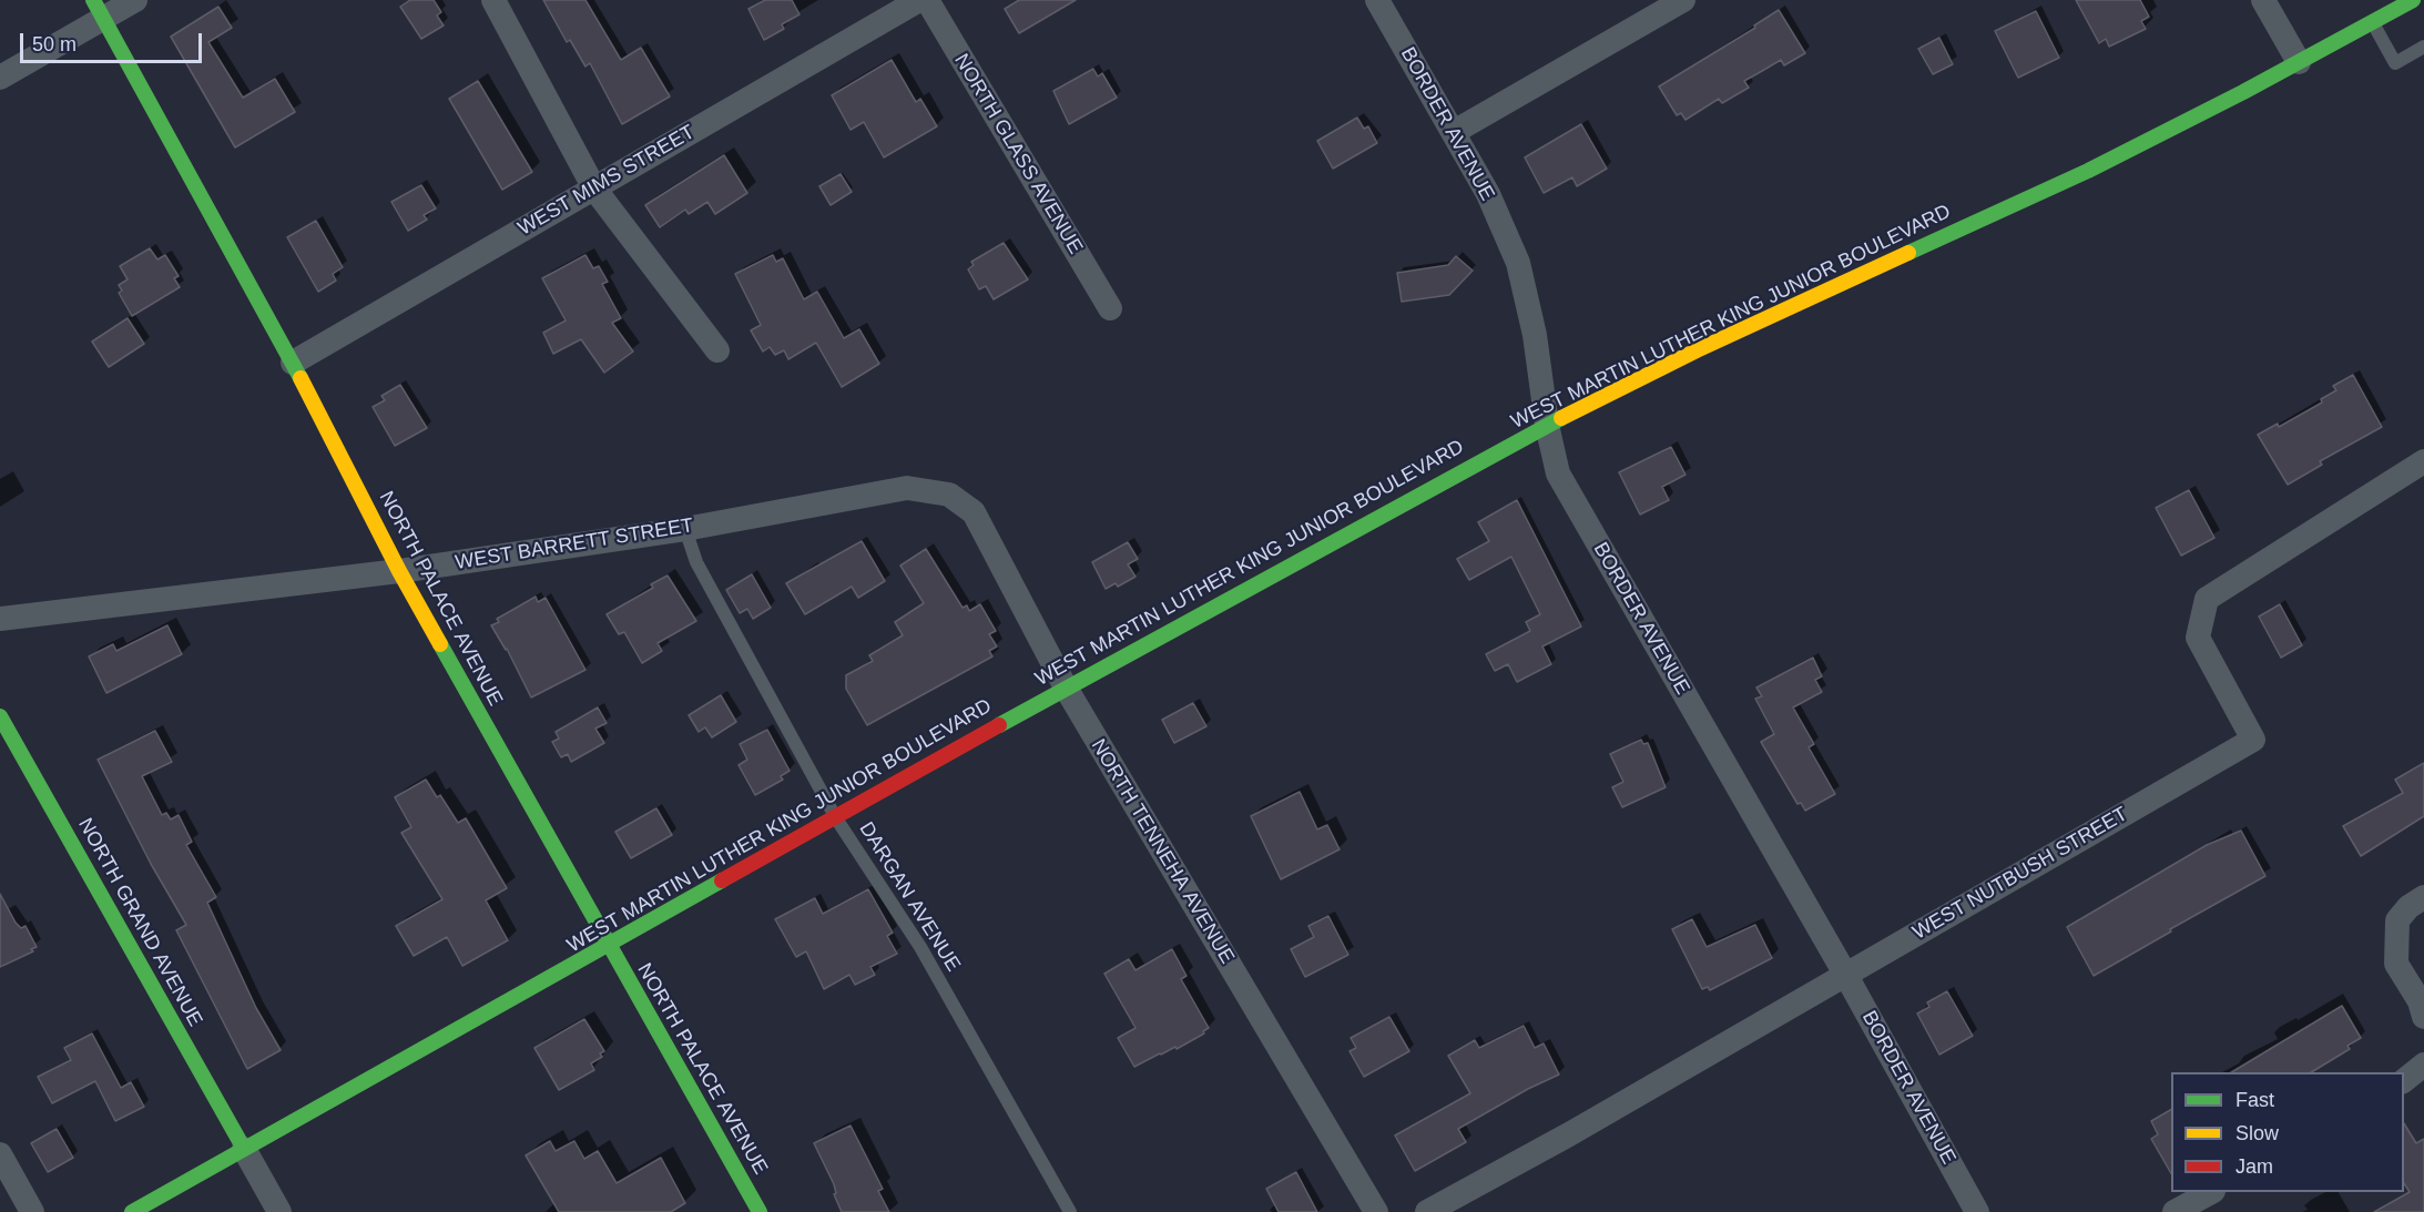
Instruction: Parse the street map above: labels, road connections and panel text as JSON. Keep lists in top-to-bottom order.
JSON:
{
  "streets": {
    "main road": ["WEST MARTIN LUTHER KING JUNIOR BOULEVARD", "NORTH PALACE AVENUE", "NORTH GRAND AVENUE"],
    "street": [
      "BORDER AVENUE",
      "NORTH GLASS AVENUE",
      "WEST MIMS STREET",
      "WEST BARRETT STREET",
      "NORTH TENNEHA AVENUE",
      "WEST NUTBUSH STREET"
    ],
    "lane": ["DARGAN AVENUE"]
  },
  "crossings": [
    ["BORDER AVENUE", "WEST MARTIN LUTHER KING JUNIOR BOULEVARD"],
    ["BORDER AVENUE", "WEST NUTBUSH STREET"],
    ["WEST MIMS STREET", "NORTH PALACE AVENUE"],
    ["WEST MARTIN LUTHER KING JUNIOR BOULEVARD", "NORTH PALACE AVENUE"],
    ["WEST MARTIN LUTHER KING JUNIOR BOULEVARD", "NORTH TENNEHA AVENUE"],
    ["WEST MARTIN LUTHER KING JUNIOR BOULEVARD", "DARGAN AVENUE"],
    ["WEST MARTIN LUTHER KING JUNIOR BOULEVARD", "NORTH GRAND AVENUE"],
    ["WEST BARRETT STREET", "NORTH PALACE AVENUE"],
    ["WEST BARRETT STREET", "NORTH TENNEHA AVENUE"],
    ["WEST BARRETT STREET", "DARGAN AVENUE"]
  ],
  "legend": ["Fast", "Slow", "Jam"],
  "scale_bar": "50 m"
}
